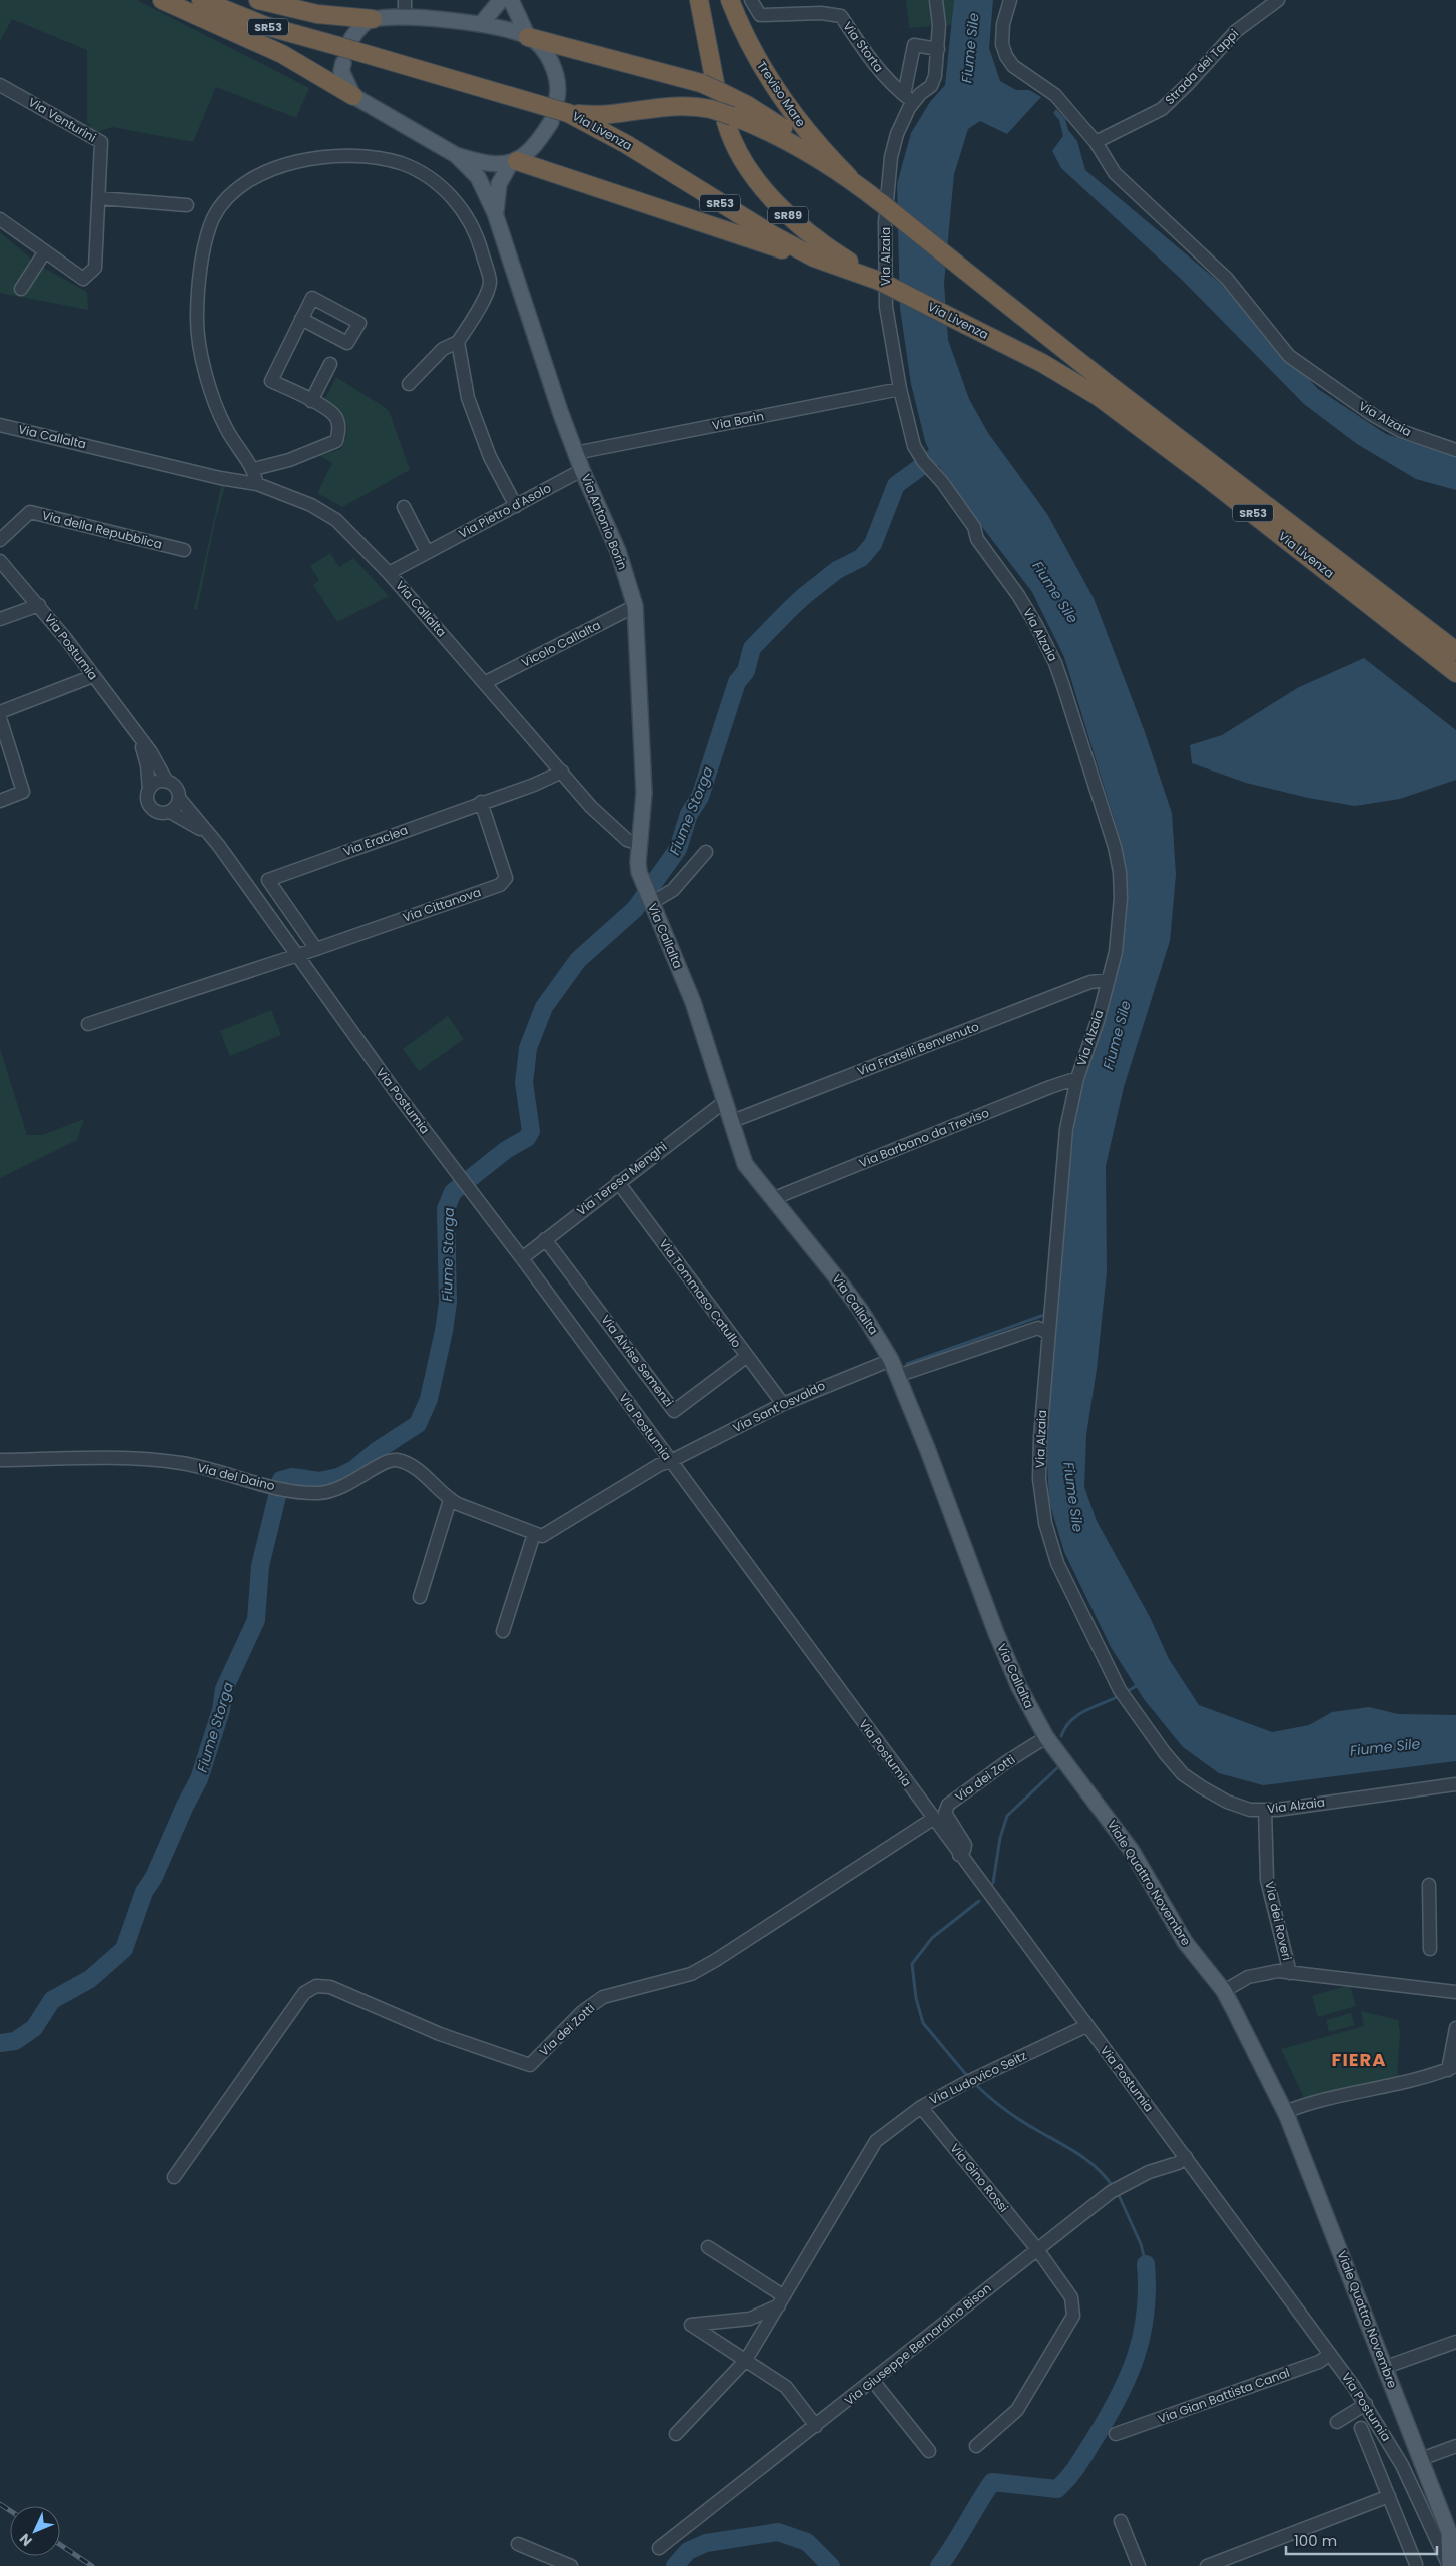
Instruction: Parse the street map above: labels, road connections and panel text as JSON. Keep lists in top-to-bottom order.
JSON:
{
  "streets": {
    "highway": [
      "SR53",
      "Treviso Mare",
      "Via Livenza",
      "SR89"
    ],
    "main road": ["Via Callalta", "Via Antonio Borin", "Viale Quattro Novembre"],
    "street": [
      "Via Storta",
      "Strada dei Tappi",
      "Via Venturini",
      "Via Alzaia",
      "Via Borin",
      "Via Pietro d'Asolo",
      "Via della Repubblica",
      "Vicolo Callalta",
      "Via Postumia",
      "Via Eraclea",
      "Via Cittanova",
      "Via Fratelli Benvenuto",
      "Via Barbano da Treviso",
      "Via Teresa Menghi",
      "Via Tommaso Catullo",
      "Via Alvise Semenzi",
      "Via Sant'Osvaldo",
      "Via del Daino",
      "Via dei Zotti",
      "Via dei Roveri",
      "Via Ludovico Seitz",
      "Via Gino Rossi",
      "Via Giuseppe Bernardino Bison",
      "Via Gian Battista Canal"
    ]
  },
  "crossings": [
    ["SR53", "Via Livenza"],
    ["Via Storta", "Via Alzaia"],
    ["Strada dei Tappi", "Via Alzaia"],
    ["Treviso Mare", "Via Livenza"],
    ["Via Livenza", "SR89"],
    ["Via Alzaia", "Via Borin"],
    ["Via Alzaia", "Via Fratelli Benvenuto"],
    ["Via Alzaia", "Via Barbano da Treviso"],
    ["Via Alzaia", "Via dei Roveri"],
    ["Via Borin", "Via Antonio Borin"],
    ["Via Callalta", "Via Pietro d'Asolo"],
    ["Via Callalta", "Via Antonio Borin"],
    ["Via Callalta", "Vicolo Callalta"],
    ["Via Callalta", "Via Eraclea"],
    ["Via Callalta", "Via Fratelli Benvenuto"],
    ["Via Callalta", "Via Barbano da Treviso"],
    ["Via Callalta", "Via Teresa Menghi"],
    ["Via Callalta", "Via Sant'Osvaldo"],
    ["Via Callalta", "Via dei Zotti"],
    ["Via Callalta", "Viale Quattro Novembre"],
    ["Via Pietro d'Asolo", "Via Antonio Borin"],
    ["Via Antonio Borin", "Vicolo Callalta"],
    ["Via Postumia", "Via Cittanova"],
    ["Via Postumia", "Via Teresa Menghi"],
    ["Via Postumia", "Via Sant'Osvaldo"],
    ["Via Postumia", "Via dei Zotti"],
    ["Via Postumia", "Via Ludovico Seitz"],
    ["Via Postumia", "Via Giuseppe Bernardino Bison"],
    ["Via Postumia", "Via Gian Battista Canal"],
    ["Via Eraclea", "Via Cittanova"],
    ["Via Teresa Menghi", "Via Tommaso Catullo"],
    ["Via Teresa Menghi", "Via Alvise Semenzi"],
    ["Via Tommaso Catullo", "Via Alvise Semenzi"],
    ["Via Tommaso Catullo", "Via Sant'Osvaldo"],
    ["Via dei Zotti", "Viale Quattro Novembre"],
    ["Via Ludovico Seitz", "Via Gino Rossi"],
    ["Via Gino Rossi", "Via Giuseppe Bernardino Bison"]
  ],
  "districts": ["FIERA"],
  "water": ["Fiume Sile", "Fiume Storga"],
  "scale_bar": "100 m",
  "north": "bottom left"
}
